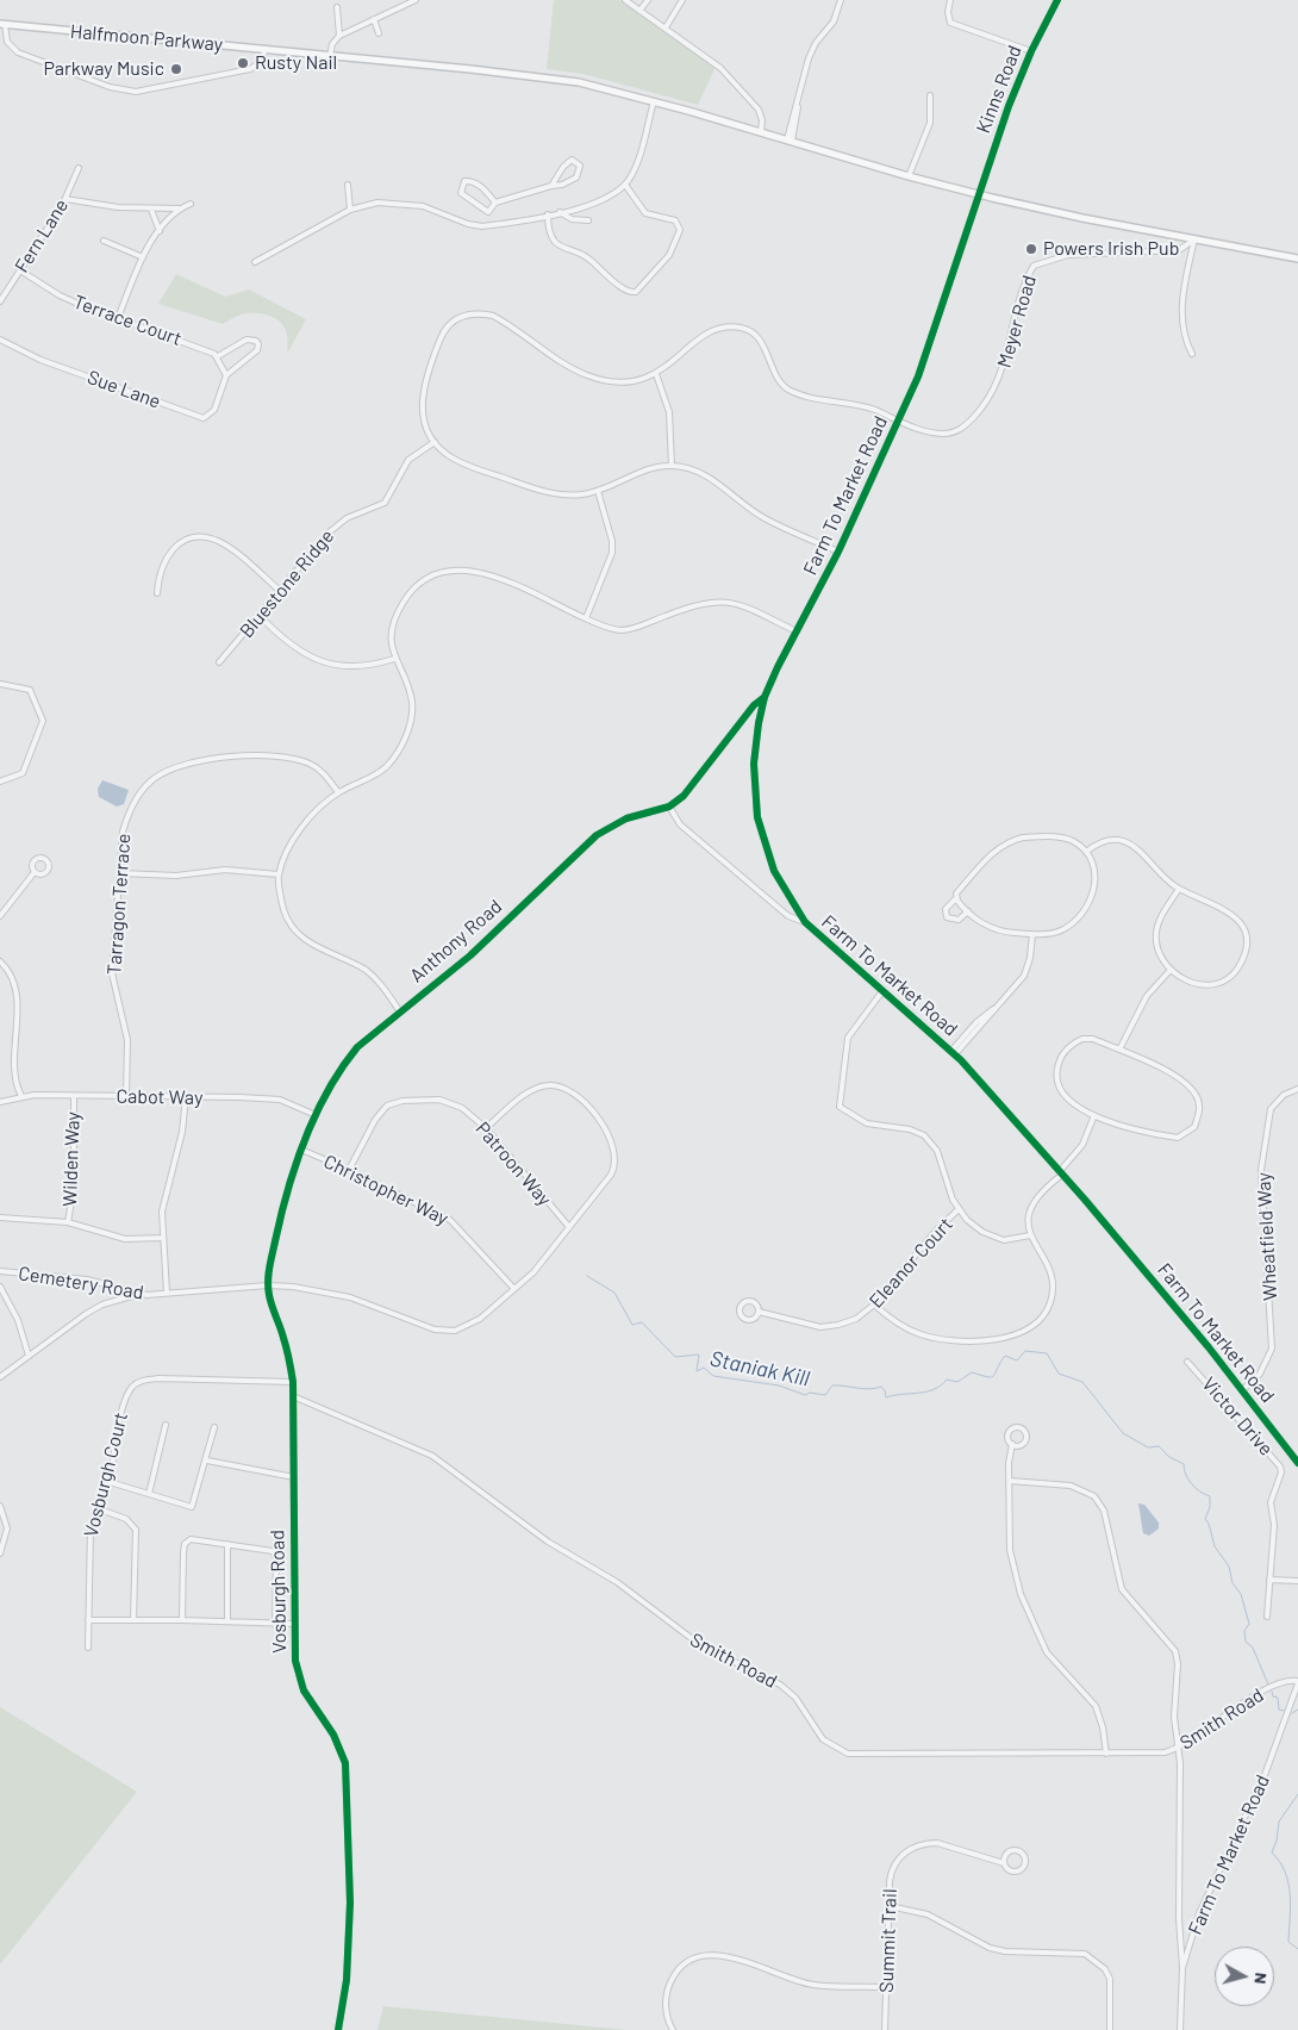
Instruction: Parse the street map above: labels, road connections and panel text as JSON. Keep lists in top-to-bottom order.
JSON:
{
  "streets": {
    "main road": ["Halfmoon Parkway"],
    "street": [
      "Kinns Road",
      "Fern Lane",
      "Terrace Court",
      "Meyer Road",
      "Sue Lane",
      "Farm To Market Road",
      "Bluestone Ridge",
      "Tarragon Terrace",
      "Anthony Road",
      "Cabot Way",
      "Wilden Way",
      "Patroon Way",
      "Christopher Way",
      "Wheatfield Way",
      "Eleanor Court",
      "Cemetery Road",
      "Victor Drive",
      "Vosburgh Court",
      "Vosburgh Road",
      "Smith Road",
      "Summit Trail"
    ]
  },
  "crossings": [
    ["Halfmoon Parkway", "Kinns Road"],
    ["Halfmoon Parkway", "Meyer Road"],
    ["Halfmoon Parkway", "Farm To Market Road"],
    ["Kinns Road", "Farm To Market Road"],
    ["Fern Lane", "Terrace Court"],
    ["Meyer Road", "Farm To Market Road"],
    ["Farm To Market Road", "Anthony Road"],
    ["Farm To Market Road", "Wheatfield Way"],
    ["Farm To Market Road", "Smith Road"],
    ["Tarragon Terrace", "Cabot Way"],
    ["Anthony Road", "Cabot Way"],
    ["Anthony Road", "Christopher Way"],
    ["Anthony Road", "Cemetery Road"],
    ["Anthony Road", "Vosburgh Road"],
    ["Cabot Way", "Wilden Way"],
    ["Patroon Way", "Christopher Way"],
    ["Patroon Way", "Cemetery Road"],
    ["Christopher Way", "Cemetery Road"],
    ["Cemetery Road", "Vosburgh Road"],
    ["Vosburgh Court", "Vosburgh Road"],
    ["Vosburgh Road", "Smith Road"]
  ],
  "water": ["Staniak Kill"],
  "places": ["Rusty Nail", "Parkway Music", "Powers Irish Pub"],
  "north": "right"
}
